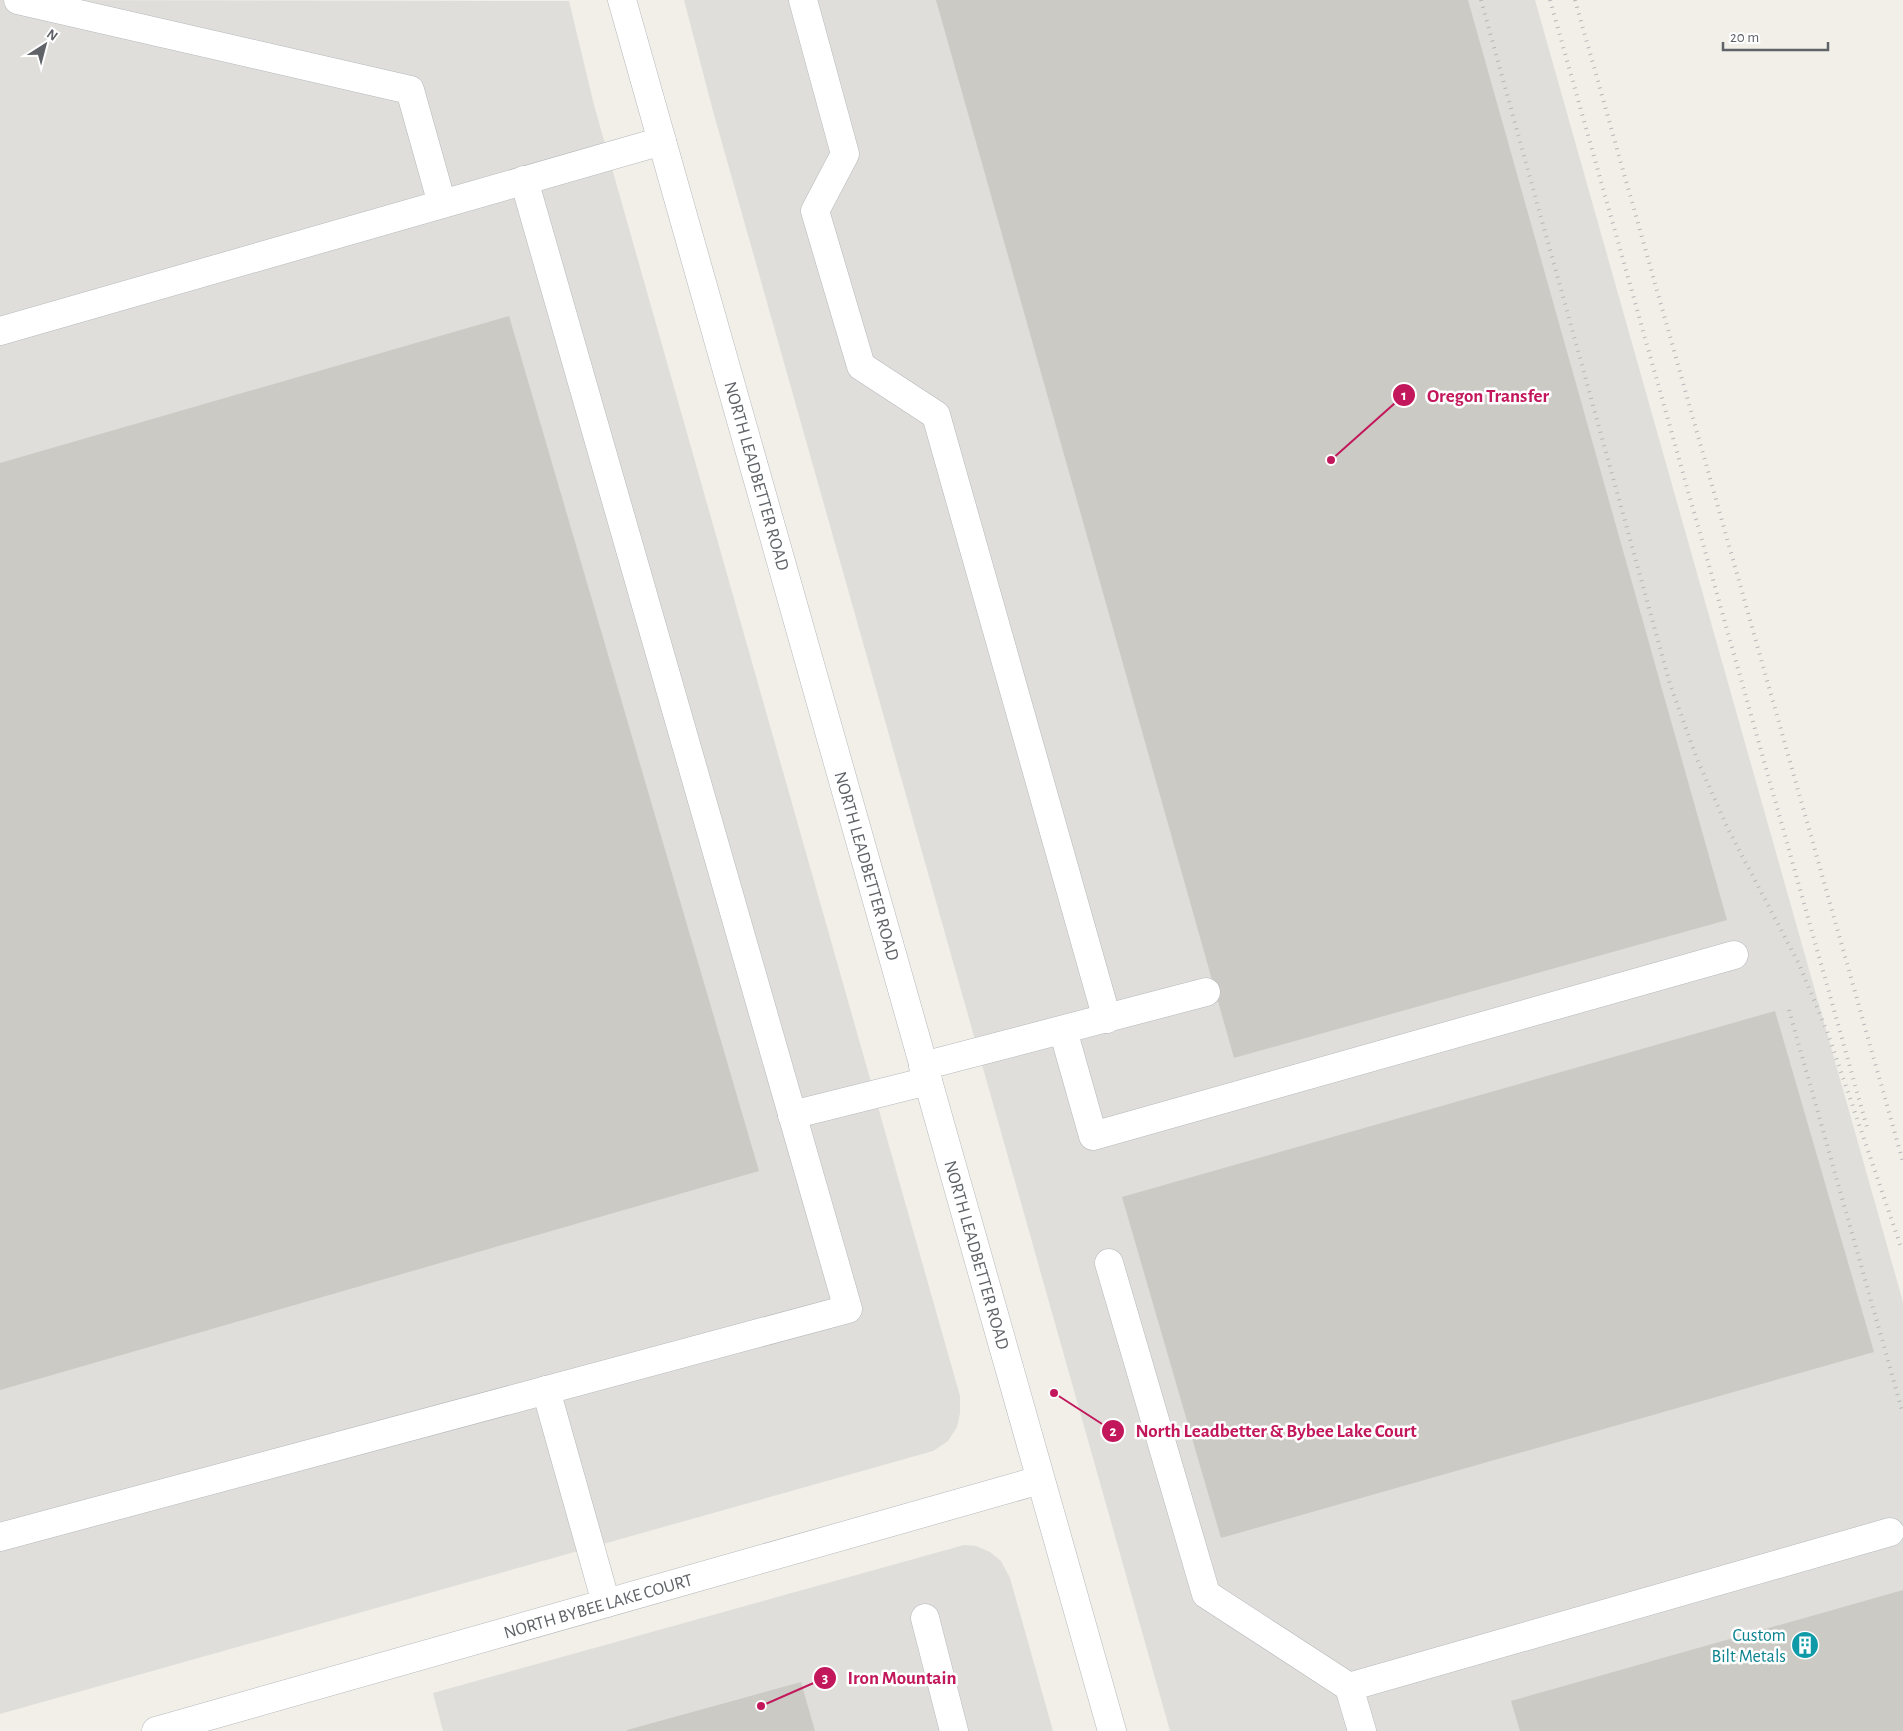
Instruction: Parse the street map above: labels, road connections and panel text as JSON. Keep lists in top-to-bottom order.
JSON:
{
  "streets": {
    "street": ["NORTH LEADBETTER ROAD", "NORTH BYBEE LAKE COURT"]
  },
  "crossings": [
    ["NORTH LEADBETTER ROAD", "NORTH BYBEE LAKE COURT"]
  ],
  "places": {
    "other": ["Oregon Transfer", "North Leadbetter & Bybee Lake Court", "Iron Mountain"],
    "building": ["Custom Bilt Metals"]
  },
  "scale_bar": "20 m",
  "north": "top right"
}
